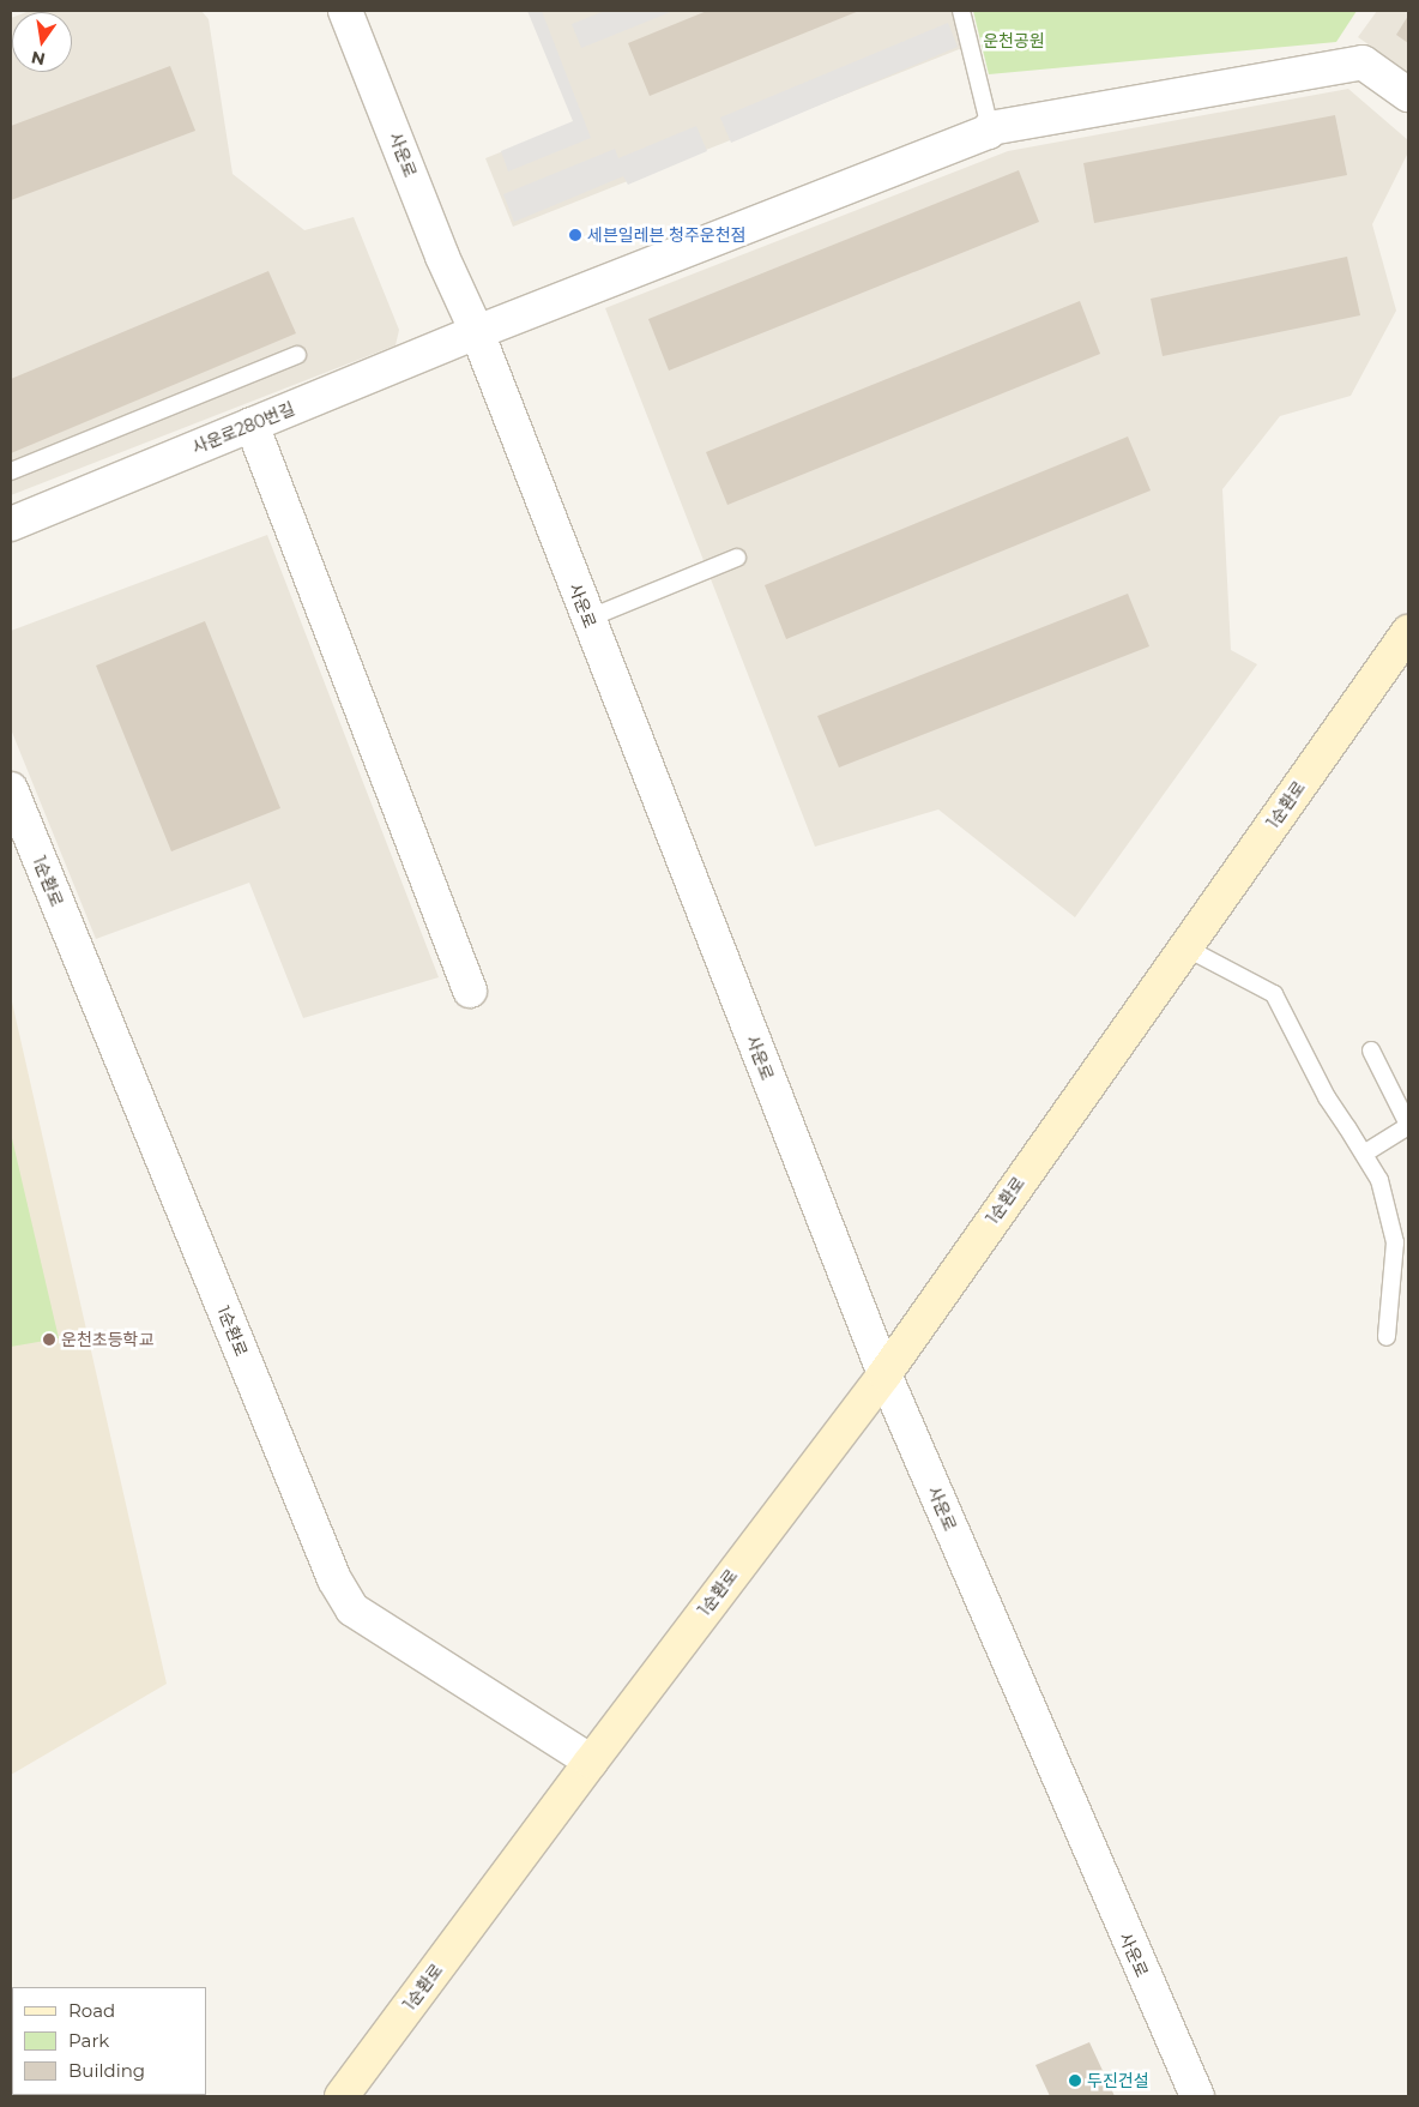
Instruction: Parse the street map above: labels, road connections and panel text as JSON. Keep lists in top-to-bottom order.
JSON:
{
  "streets": {
    "main road": ["1순환로"],
    "street": ["사운로", "사운로280번길"]
  },
  "crossings": [
    ["사운로", "사운로280번길"],
    ["사운로", "1순환로"]
  ],
  "parks": ["운천공원"],
  "places": ["세븐일레븐 청주운천점", "운천초등학교", "두진건설"],
  "legend": ["Road", "Park", "Building"],
  "north": "bottom"
}
